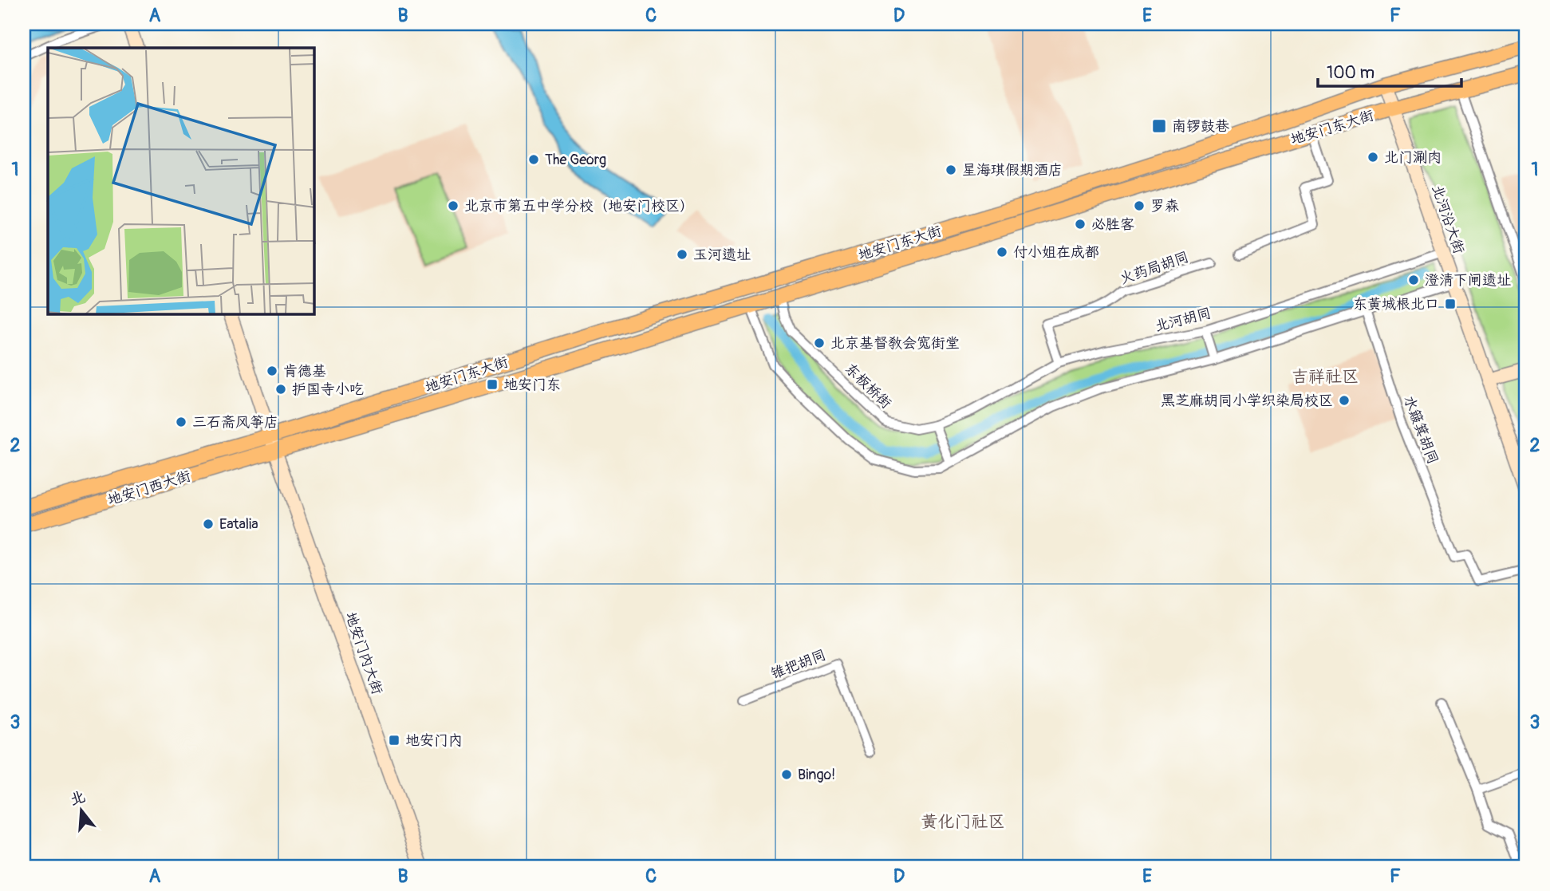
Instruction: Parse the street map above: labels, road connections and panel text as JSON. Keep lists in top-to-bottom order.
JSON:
{
  "streets": {
    "main road": [
      "地安门东大街",
      "北河沿大街",
      "地安门西大街",
      "地安门内大街"
    ],
    "street": [
      "火药局胡同",
      "北河胡同",
      "东板桥街",
      "水簸箕胡同",
      "锥把胡同"
    ]
  },
  "crossings": [
    ["地安门东大街", "北河沿大街"],
    ["地安门东大街", "东板桥街"],
    ["地安门东大街", "地安门西大街"],
    ["地安门东大街", "地安门内大街"],
    ["北河沿大街", "北河胡同"],
    ["火药局胡同", "北河胡同"],
    ["北河胡同", "东板桥街"],
    ["地安门西大街", "地安门内大街"]
  ],
  "districts": ["吉祥社区", "黄化门社区"],
  "places": {
    "transit": [
      "南锣鼓巷",
      "东黄城根北口",
      "地安门东",
      "地安门内"
    ],
    "other": [
      "北门涮肉",
      "The Georg",
      "星海琪假期酒店",
      "北京市第五中学分校（地安门校区）",
      "罗森",
      "必胜客",
      "付小姐在成都",
      "玉河遗址",
      "澄清下闸遗址",
      "北京基督教会宽街堂",
      "肯德基",
      "护国寺小吃",
      "黑芝麻胡同小学织染局校区",
      "三石斋风筝店",
      "Eatalia",
      "Bingo!"
    ]
  },
  "scale_bar": "100 m",
  "north": "top",
  "grid": {
    "columns": [
      "A",
      "B",
      "C",
      "D",
      "E",
      "F"
    ],
    "rows": ["1", "2", "3"]
  }
}
